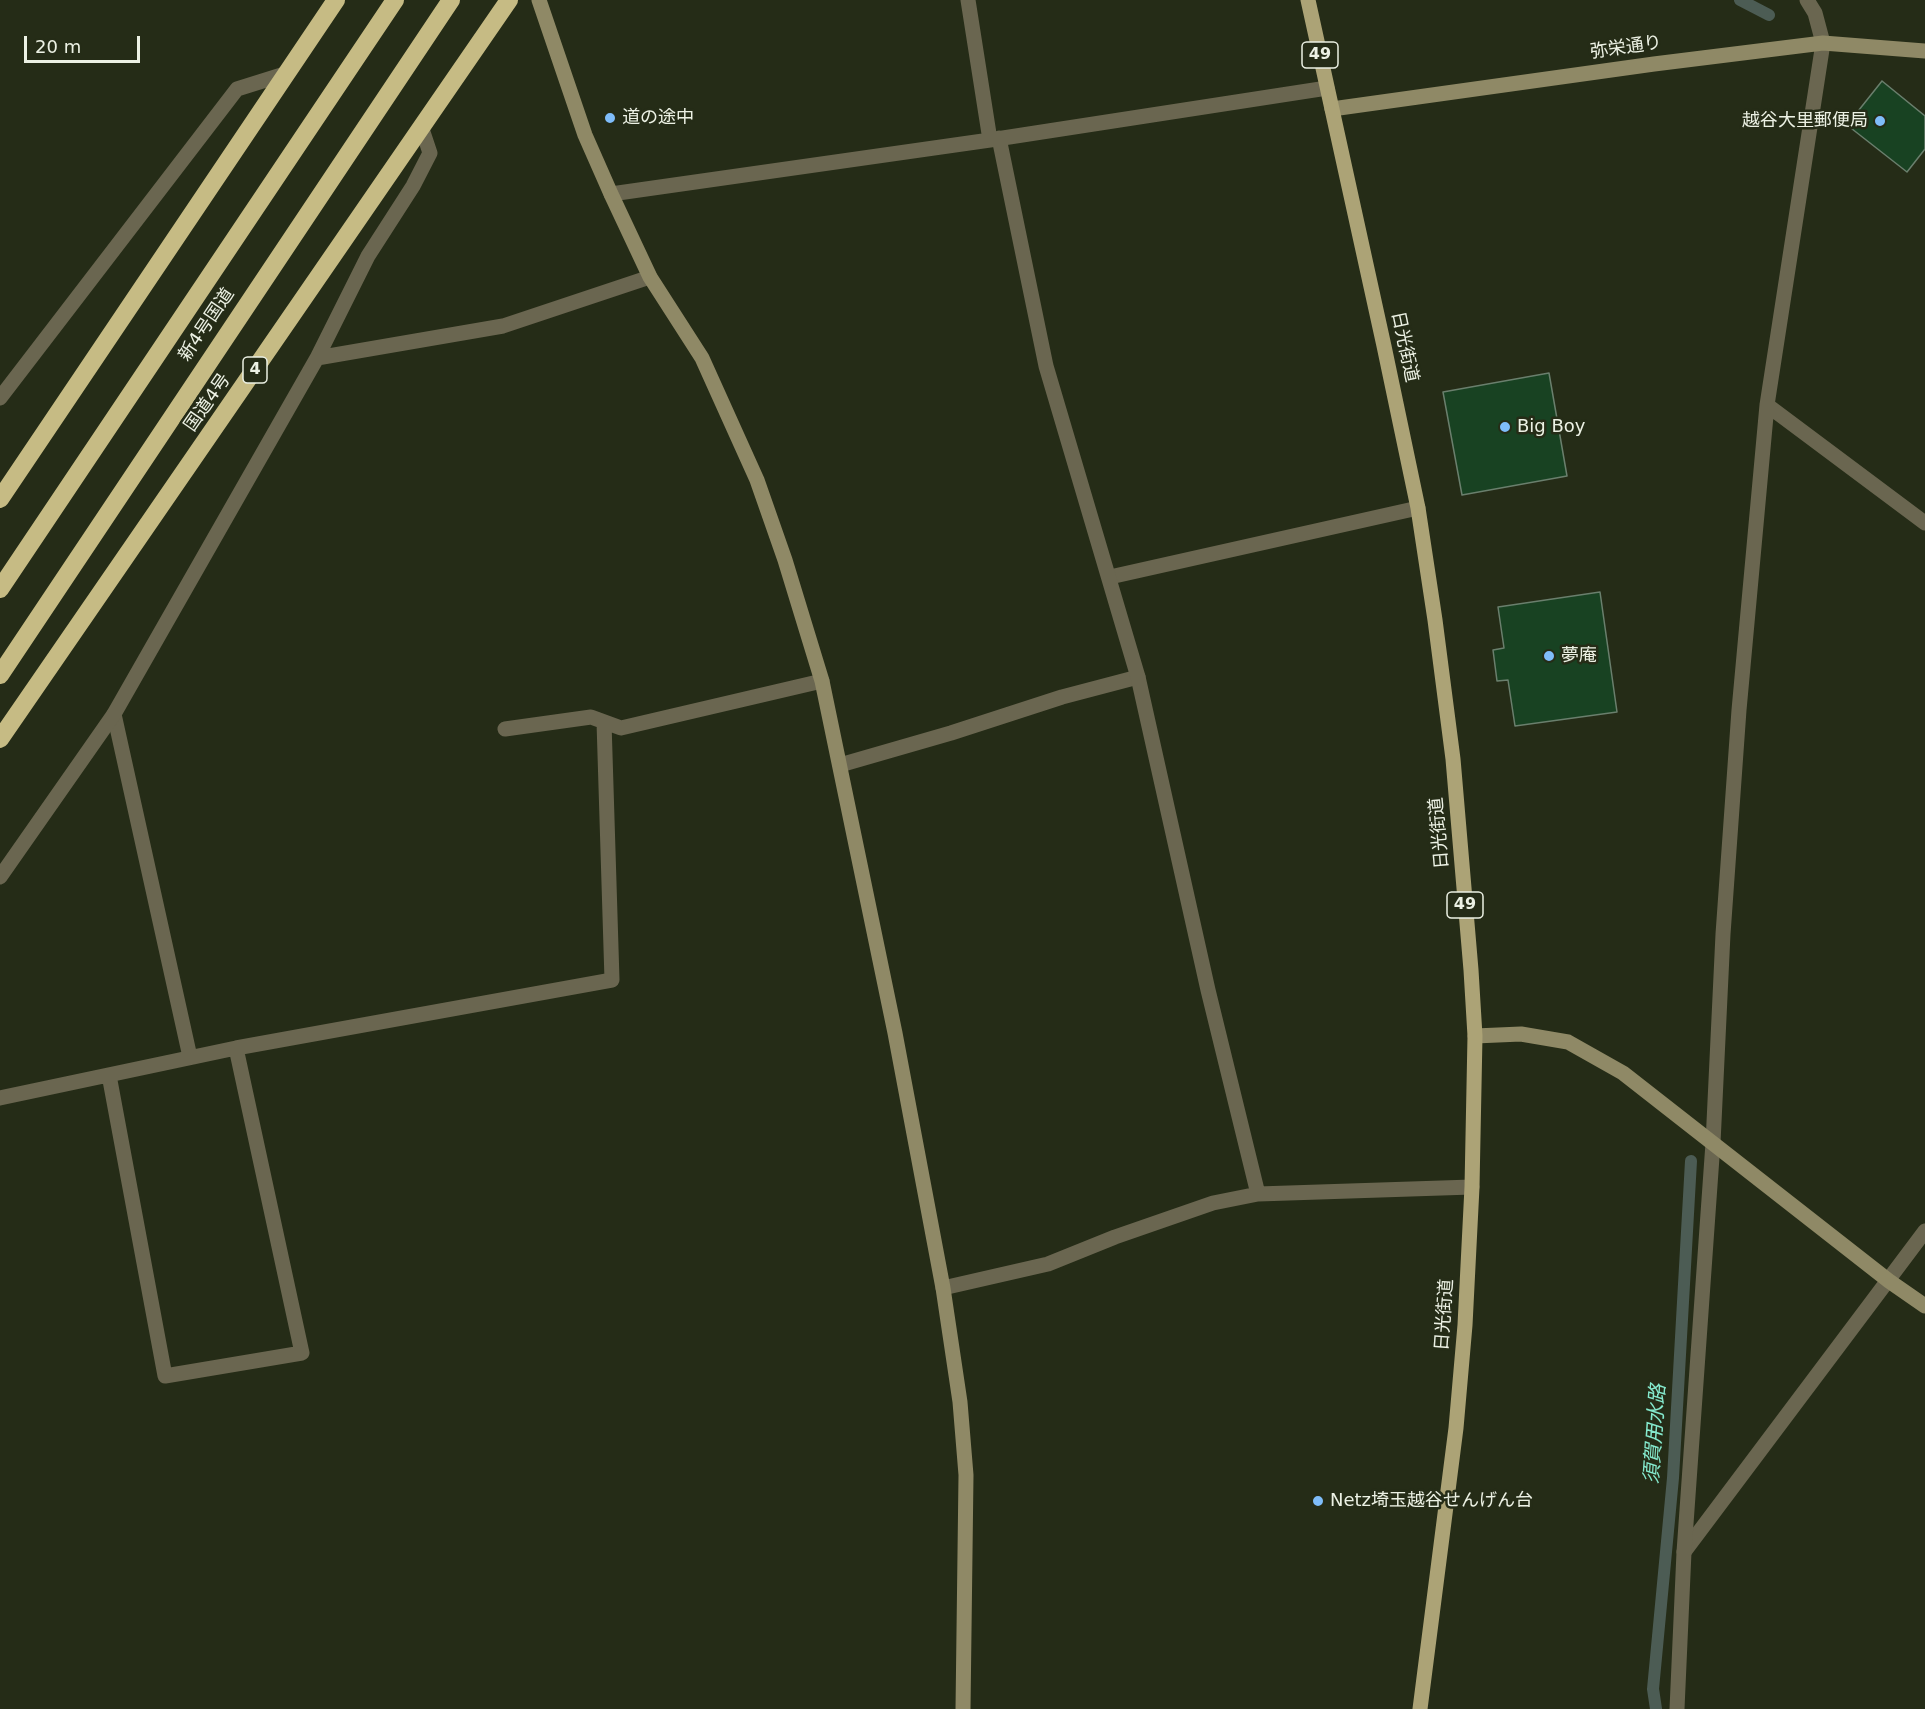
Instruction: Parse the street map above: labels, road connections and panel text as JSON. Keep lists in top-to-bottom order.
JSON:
{
  "streets": {
    "highway": ["新4号国道", "4", "国道4号"],
    "main road": ["49", "日光街道"],
    "street": ["弥栄通り"]
  },
  "crossings": [
    ["弥栄通り", "日光街道"]
  ],
  "water": ["須賀用水路"],
  "places": [
    "道の途中",
    "越谷大里郵便局",
    "Big Boy",
    "夢庵",
    "Netz埼玉越谷せんげん台"
  ],
  "scale_bar": "20 m"
}
